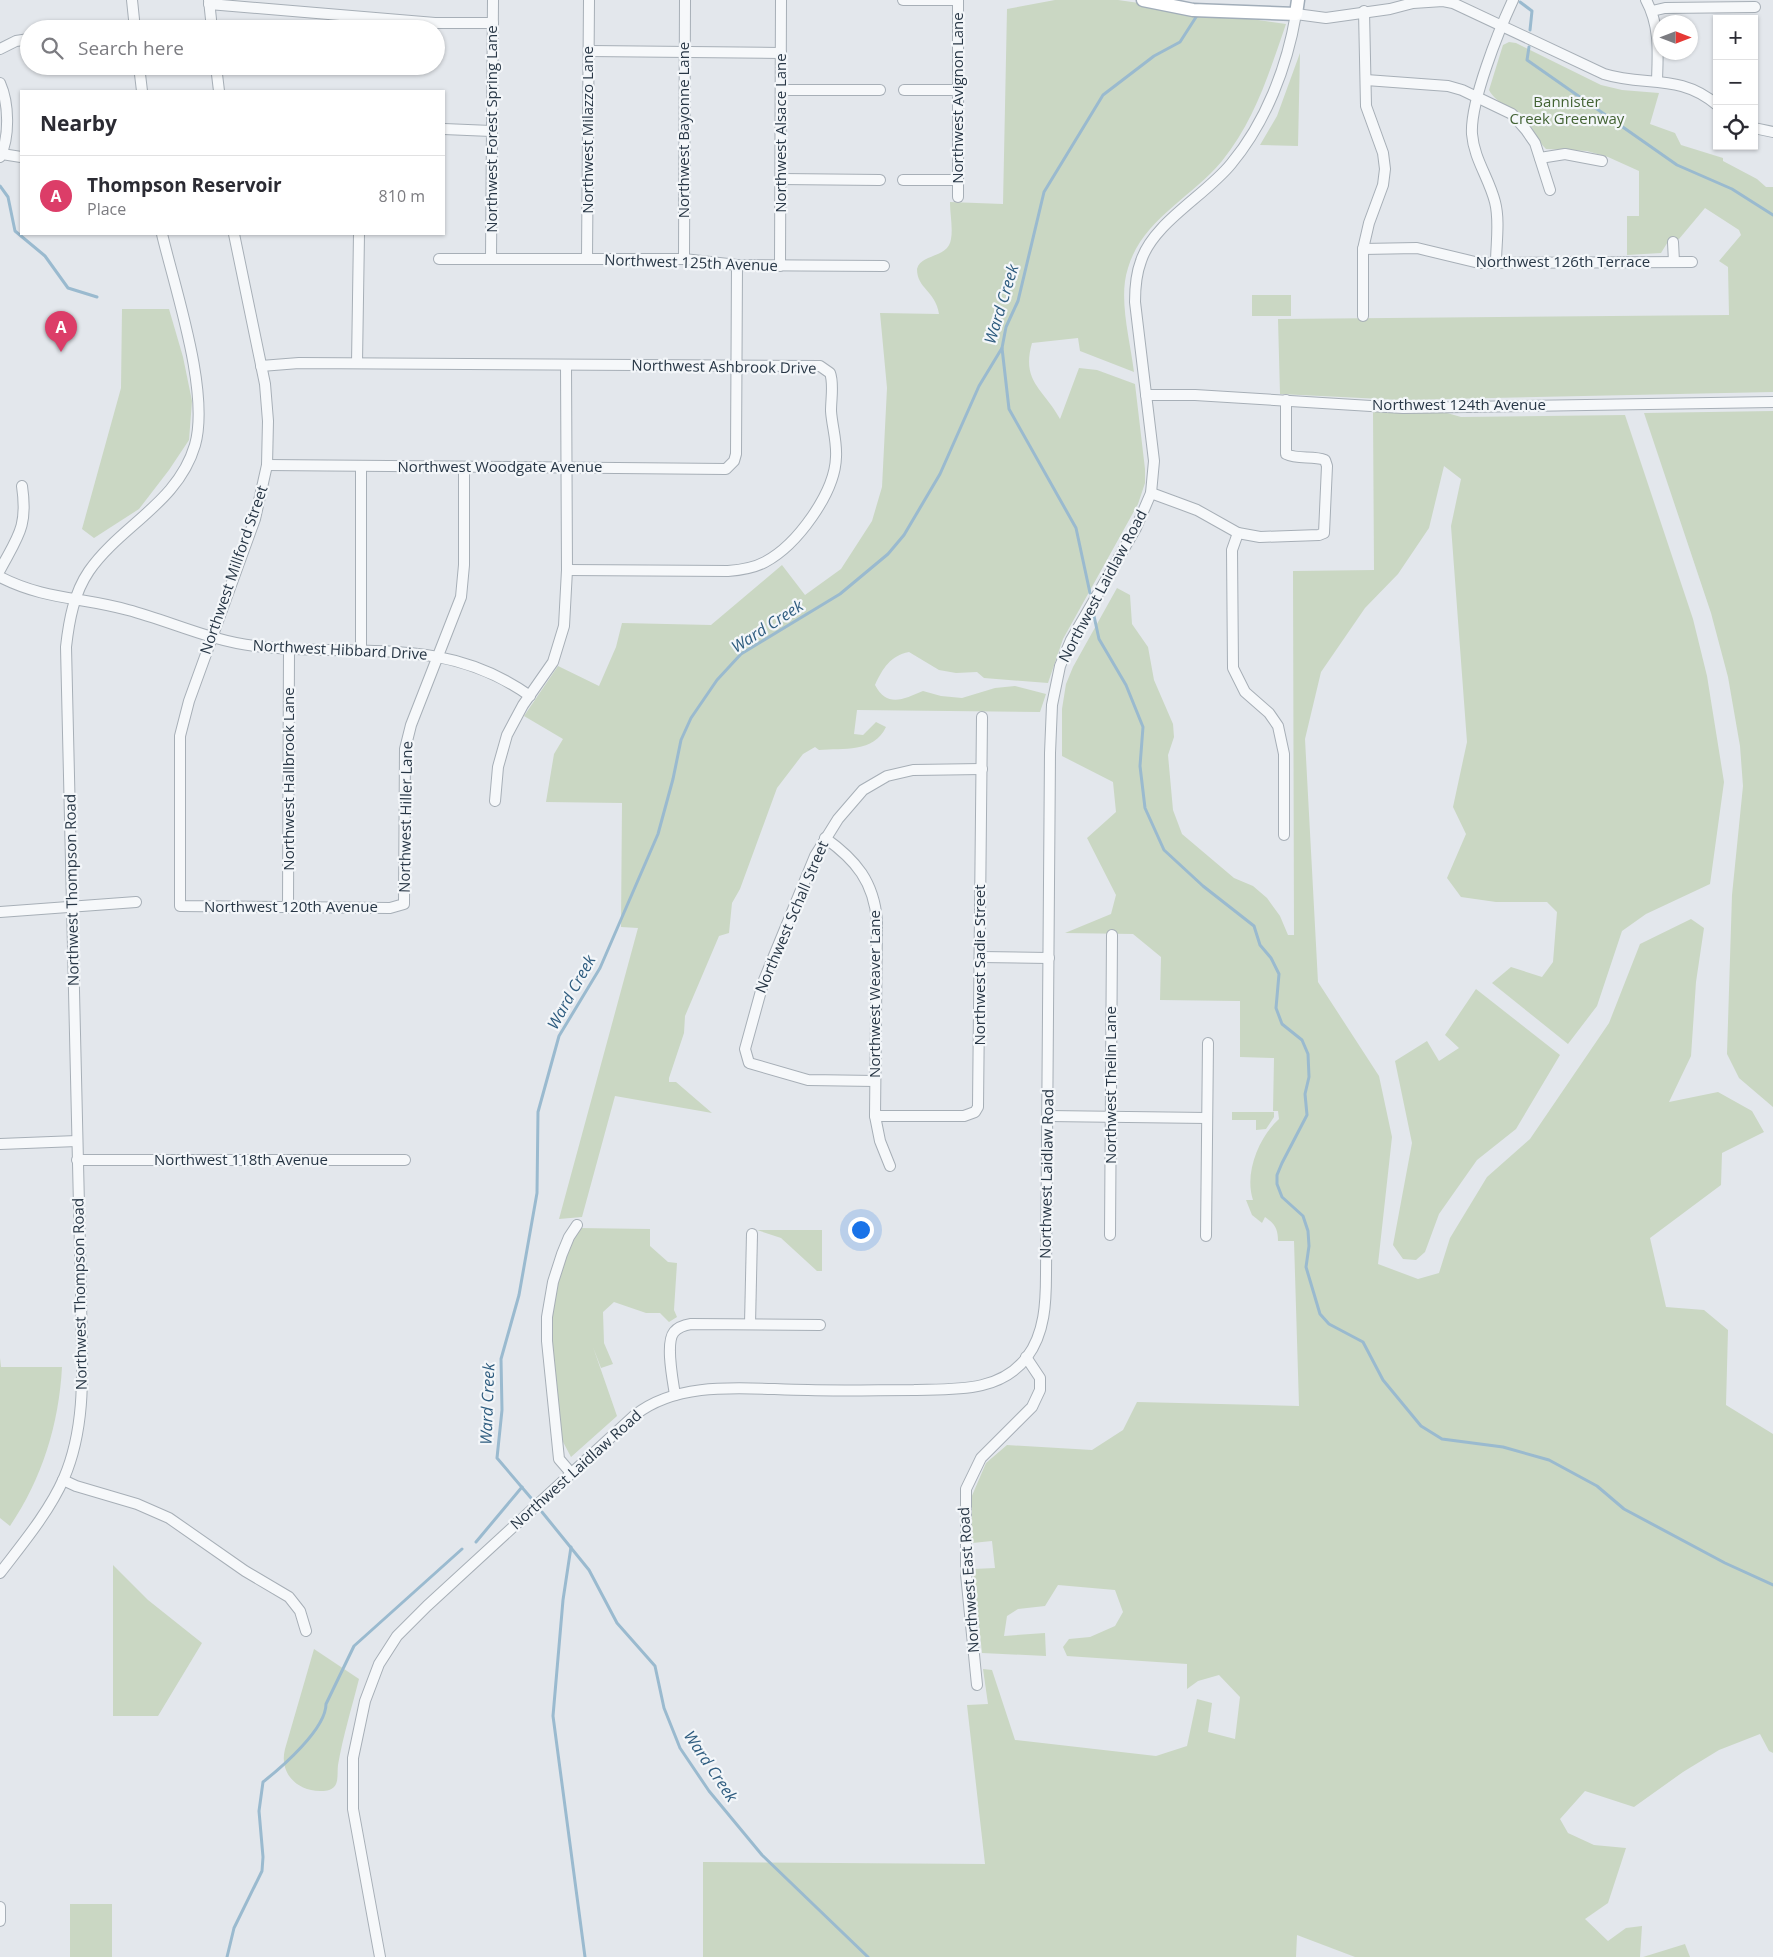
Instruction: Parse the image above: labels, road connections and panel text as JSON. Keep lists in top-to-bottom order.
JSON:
{
  "streets": {
    "main road": ["Northwest Laidlaw Road"],
    "street": [
      "Northwest Avignon Lane",
      "Northwest Forest Spring Lane",
      "Northwest Milazzo Lane",
      "Northwest Bayonne Lane",
      "Northwest Alsace Lane",
      "Northwest 126th Terrace",
      "Northwest 125th Avenue",
      "Northwest Ashbrook Drive",
      "Northwest 124th Avenue",
      "Northwest Woodgate Avenue",
      "Northwest Millford Street",
      "Northwest Hibbard Drive",
      "Northwest Hallbrook Lane",
      "Northwest Hiller Lane",
      "Northwest Thompson Road",
      "Northwest 120th Avenue",
      "Northwest Schall Street",
      "Northwest Sadie Street",
      "Northwest Weaver Lane",
      "Northwest Thelin Lane",
      "Northwest 118th Avenue",
      "Northwest East Road"
    ]
  },
  "crossings": [
    ["Northwest Forest Spring Lane", "Northwest 125th Avenue"],
    ["Northwest Milazzo Lane", "Northwest 125th Avenue"],
    ["Northwest Bayonne Lane", "Northwest 125th Avenue"],
    ["Northwest Alsace Lane", "Northwest 125th Avenue"],
    ["Northwest Ashbrook Drive", "Northwest Woodgate Avenue"],
    ["Northwest Ashbrook Drive", "Northwest Millford Street"],
    ["Northwest 124th Avenue", "Northwest Laidlaw Road"],
    ["Northwest Woodgate Avenue", "Northwest Millford Street"],
    ["Northwest Woodgate Avenue", "Northwest Hiller Lane"],
    ["Northwest Millford Street", "Northwest Hibbard Drive"],
    ["Northwest Millford Street", "Northwest 120th Avenue"],
    ["Northwest Laidlaw Road", "Northwest East Road"],
    ["Northwest Hibbard Drive", "Northwest Hallbrook Lane"],
    ["Northwest Hibbard Drive", "Northwest Hiller Lane"],
    ["Northwest Hibbard Drive", "Northwest Thompson Road"],
    ["Northwest Hallbrook Lane", "Northwest 120th Avenue"],
    ["Northwest Hiller Lane", "Northwest 120th Avenue"],
    ["Northwest Thompson Road", "Northwest 118th Avenue"],
    ["Northwest Schall Street", "Northwest Sadie Street"],
    ["Northwest Schall Street", "Northwest Weaver Lane"],
    ["Northwest Sadie Street", "Northwest Weaver Lane"]
  ],
  "water": ["Ward Creek"],
  "parks": ["Bannister Creek Greenway"],
  "north": "right",
  "page": {
    "map_buttons": ["+", "−"],
    "search": "Search here",
    "heading": "Nearby",
    "list": [
      {
        "mark": "A",
        "name": "Thompson Reservoir",
        "note": "Place",
        "value": "810 m"
      }
    ],
    "pins": "A"
  }
}
